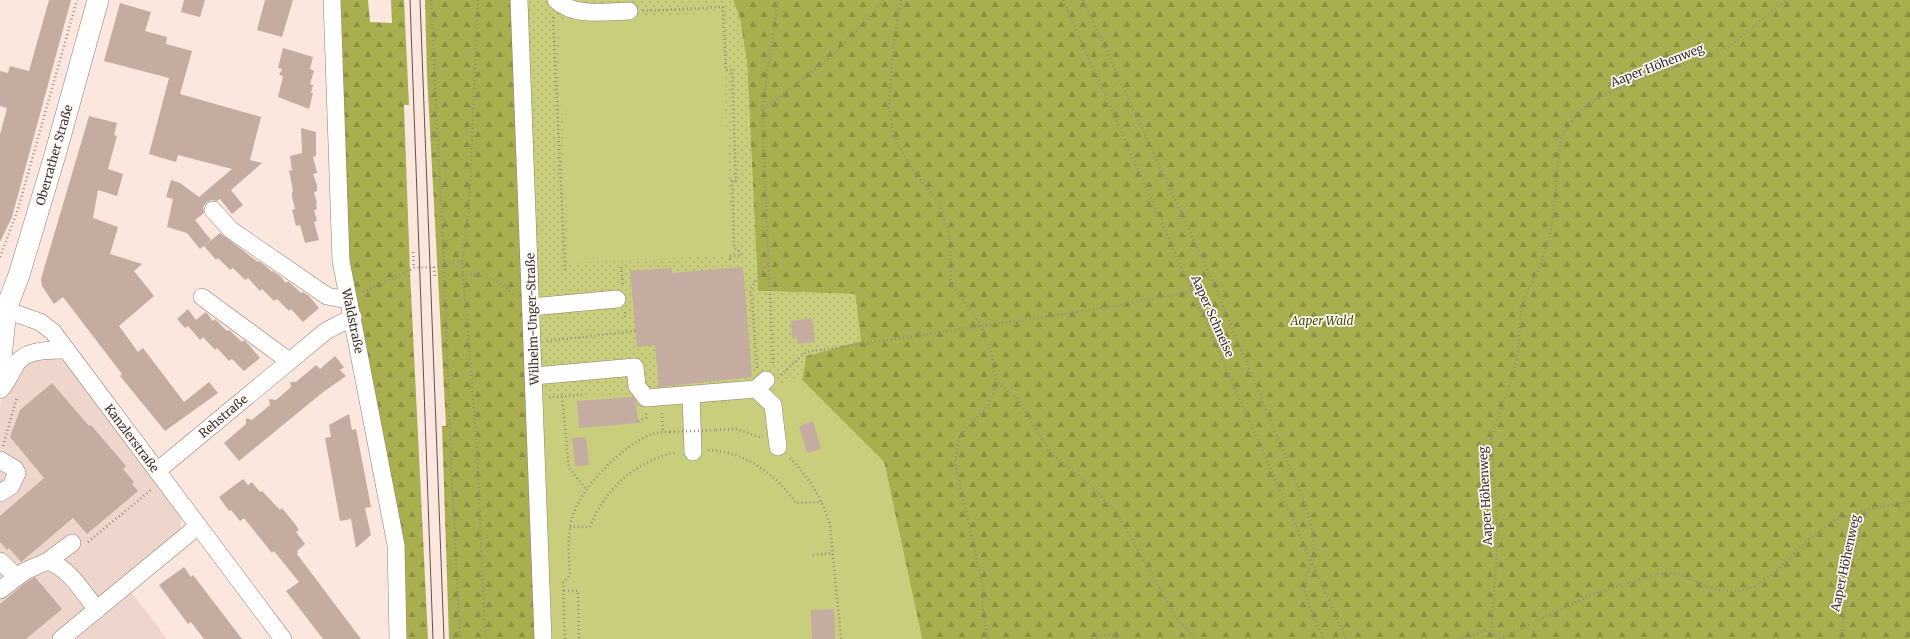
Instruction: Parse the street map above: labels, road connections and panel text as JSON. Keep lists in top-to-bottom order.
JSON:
{
  "streets": {
    "main road": ["Oberrather Straße"],
    "street": [
      "Wilhelm-Unger-Straße",
      "Waldstraße",
      "Rehstraße",
      "Kanzlerstraße"
    ],
    "path": ["Aaper Höhenweg", "Aaper Schneise"]
  },
  "crossings": [
    ["Oberrather Straße", "Kanzlerstraße"],
    ["Waldstraße", "Rehstraße"],
    ["Rehstraße", "Kanzlerstraße"]
  ],
  "parks": ["Aaper Wald"]
}
